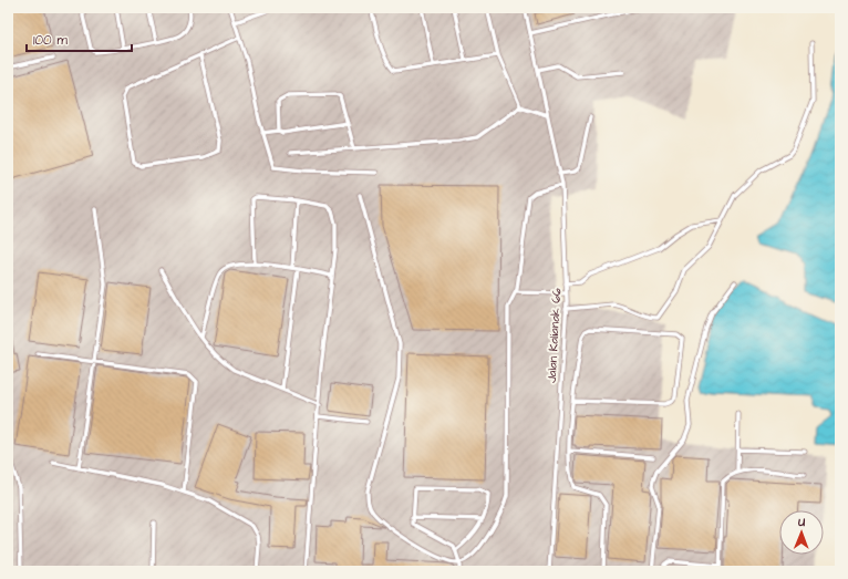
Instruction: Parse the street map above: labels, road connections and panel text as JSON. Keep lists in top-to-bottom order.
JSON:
{
  "streets": {
    "lane": ["Jalan Kalianak 66"]
  },
  "scale_bar": "100 m",
  "north": "top"
}
